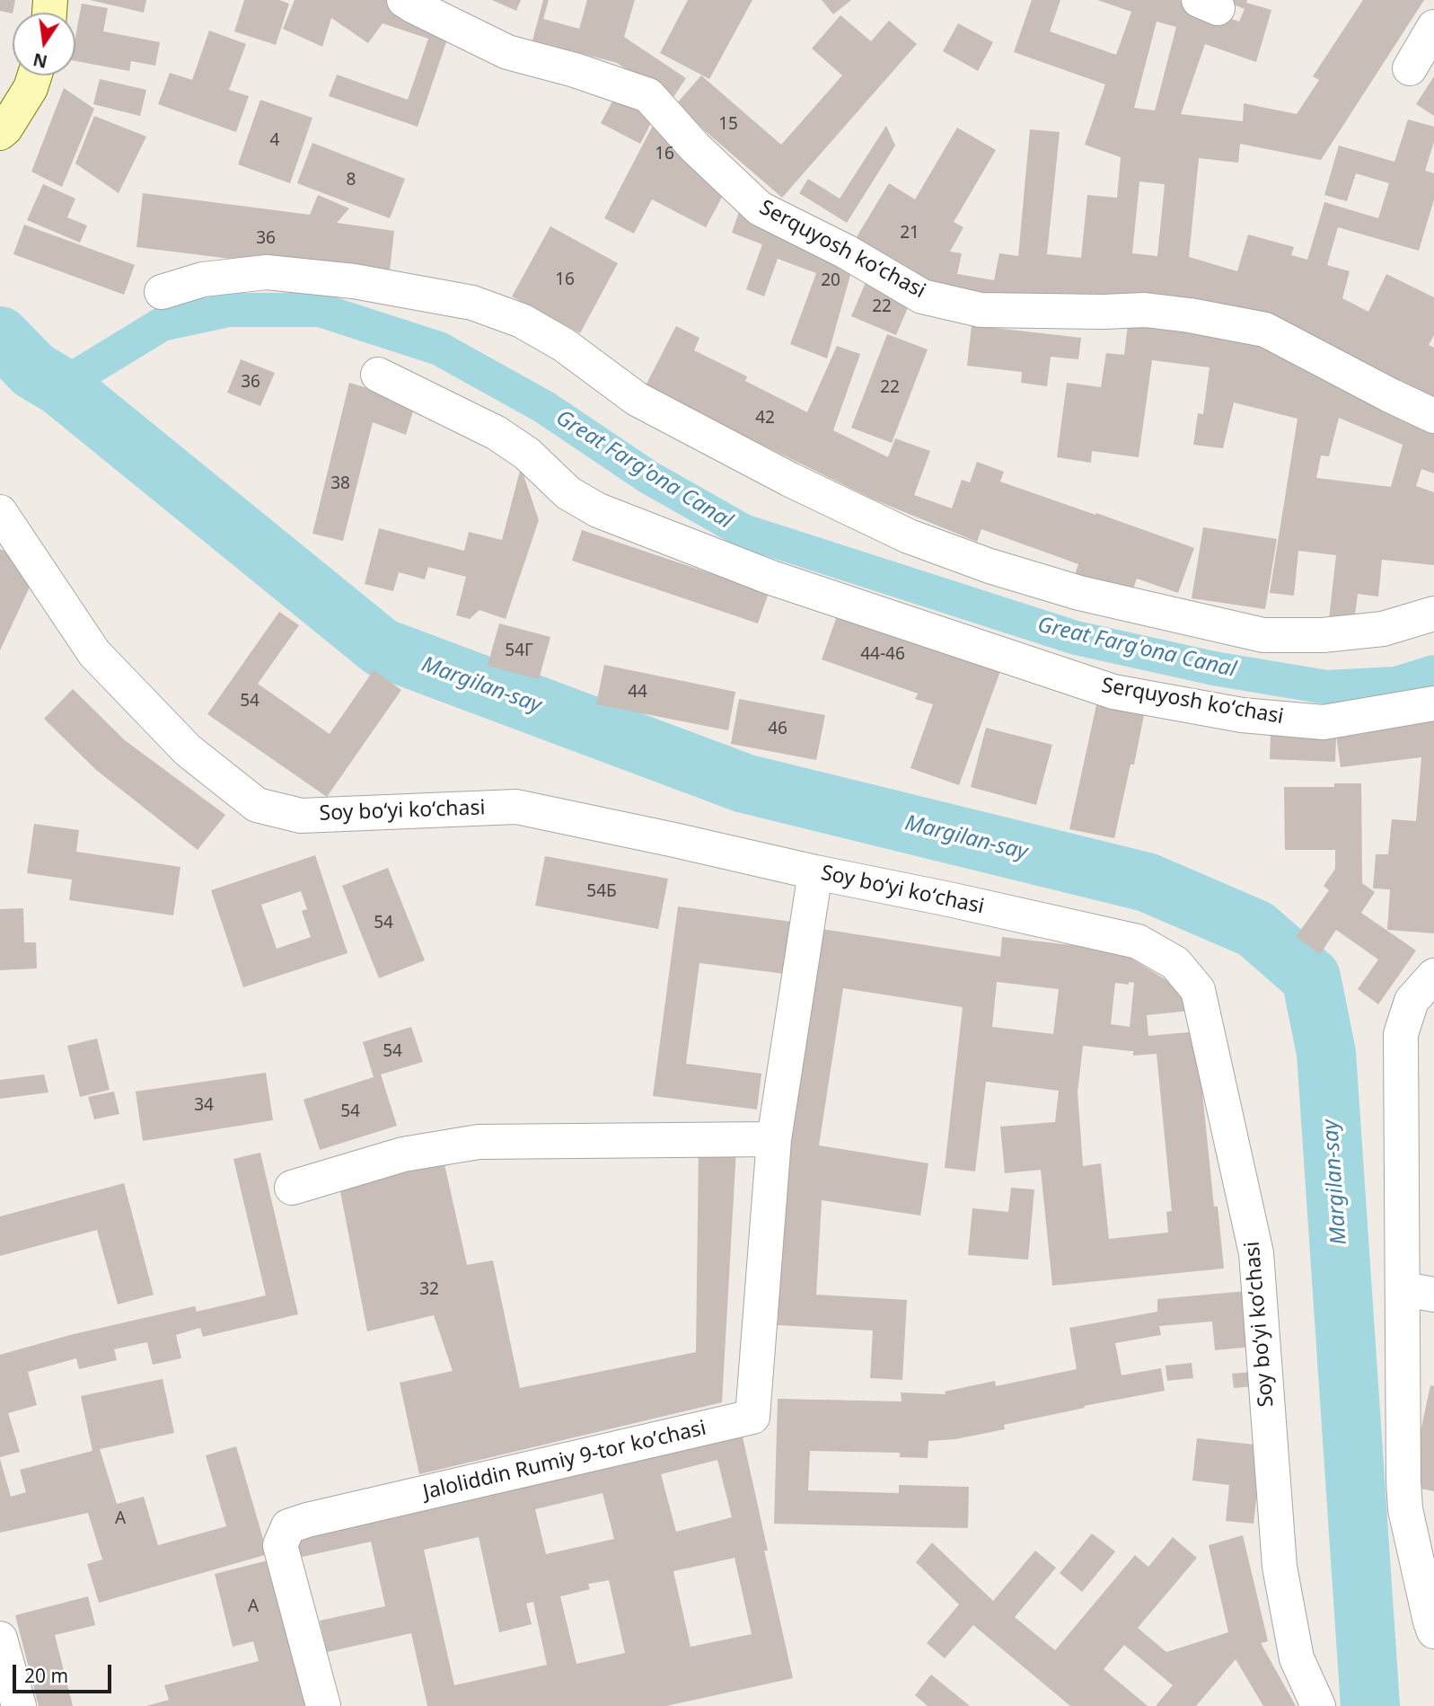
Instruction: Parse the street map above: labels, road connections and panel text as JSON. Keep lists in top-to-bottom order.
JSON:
{
  "streets": {
    "street": ["Serquyosh koʻchasi", "Soy boʻyi koʻchasi", "Jaloliddin Rumiy 9-tor koʼchasi"]
  },
  "crossings": [
    ["Soy boʻyi koʻchasi", "Jaloliddin Rumiy 9-tor koʼchasi"]
  ],
  "water": ["Great Farg'ona Canal", "Margilan-say"],
  "house_numbers": [
    "15",
    "4",
    "16",
    "8",
    "21",
    "36",
    "16",
    "20",
    "22",
    "36",
    "22",
    "42",
    "38",
    "54Г",
    "44-46",
    "44",
    "54",
    "46",
    "54Б",
    "54",
    "54",
    "34",
    "54",
    "32",
    "А",
    "А"
  ],
  "scale_bar": "20 m",
  "north": "bottom"
}
